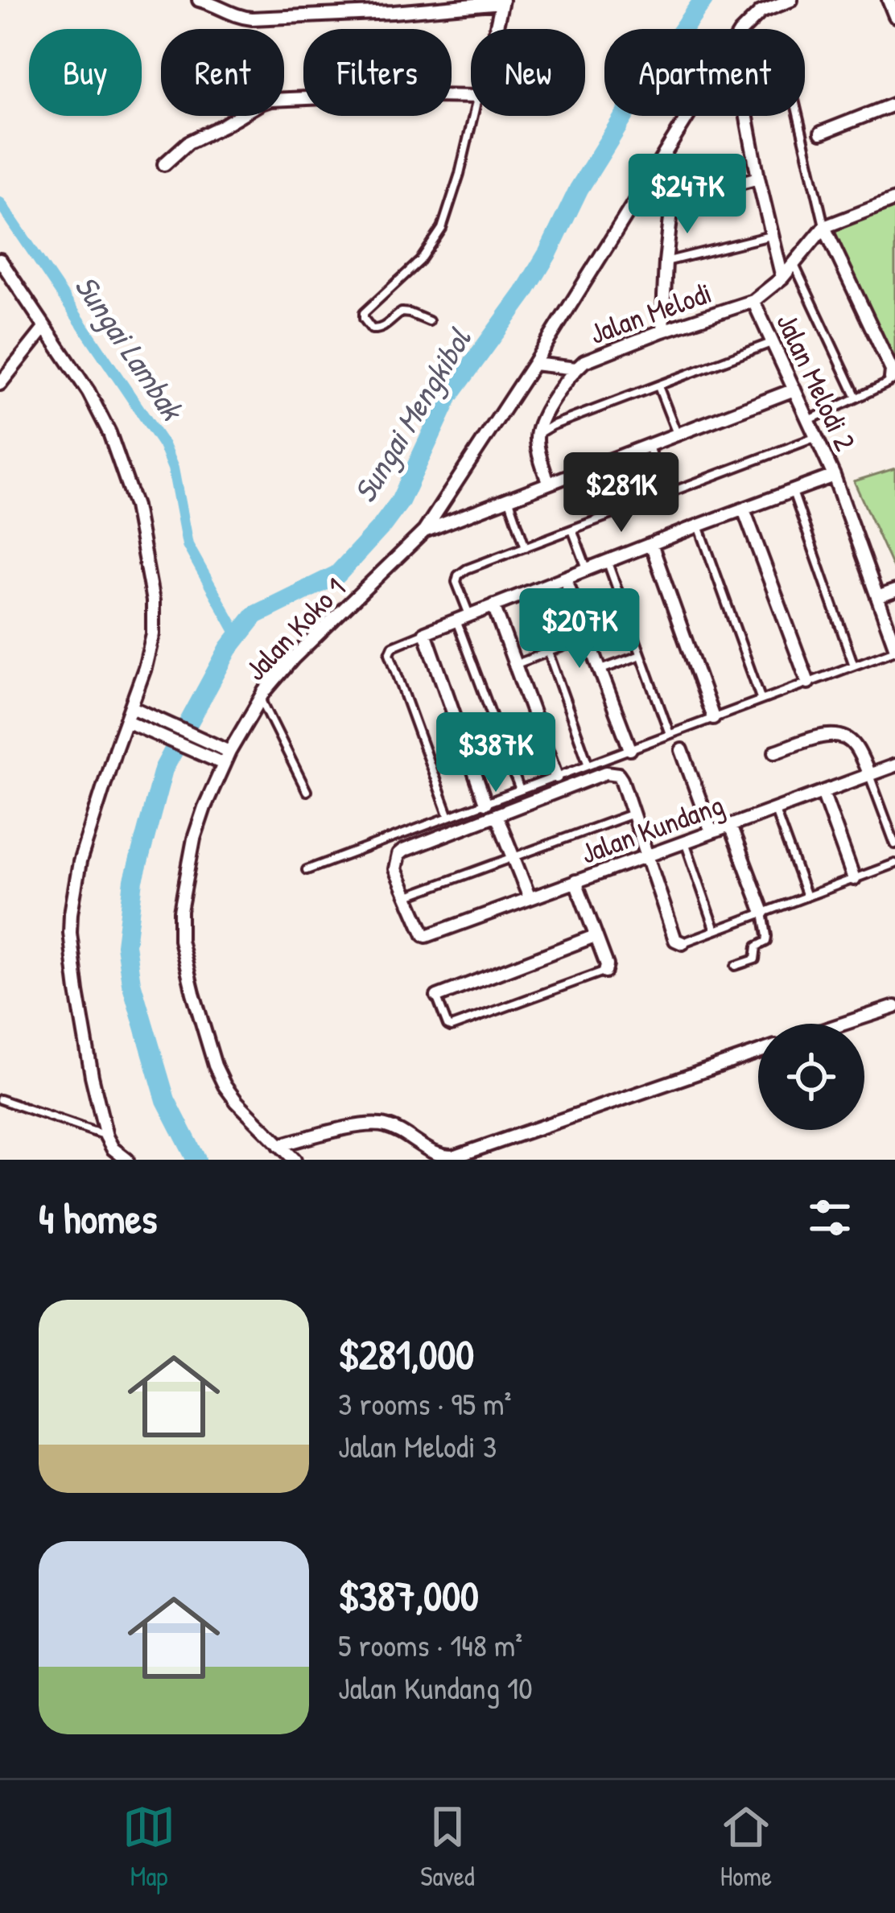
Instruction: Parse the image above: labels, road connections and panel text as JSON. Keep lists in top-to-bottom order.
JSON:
{
  "streets": {
    "street": [
      "Jalan Melodi",
      "Jalan Melodi 2",
      "Jalan Koko 1",
      "Jalan Kundang"
    ]
  },
  "crossings": [
    ["Jalan Melodi", "Jalan Melodi 2"]
  ],
  "water": ["Sungai Lambak", "Sungai Mengkibol"],
  "page": {
    "chip": [
      "Buy",
      "Rent",
      "Filters",
      "New",
      "Apartment"
    ],
    "price": [
      "$247K",
      "$281K",
      "$207K",
      "$387K"
    ],
    "heading": "4 homes",
    "list": [
      {
        "name": "$281,000",
        "note": "3 rooms · 95 m² · Jalan Melodi 3"
      },
      {
        "name": "$387,000",
        "note": "5 rooms · 148 m² · Jalan Kundang 10"
      }
    ],
    "tabs": ["Map", "Saved", "Home"]
  }
}
